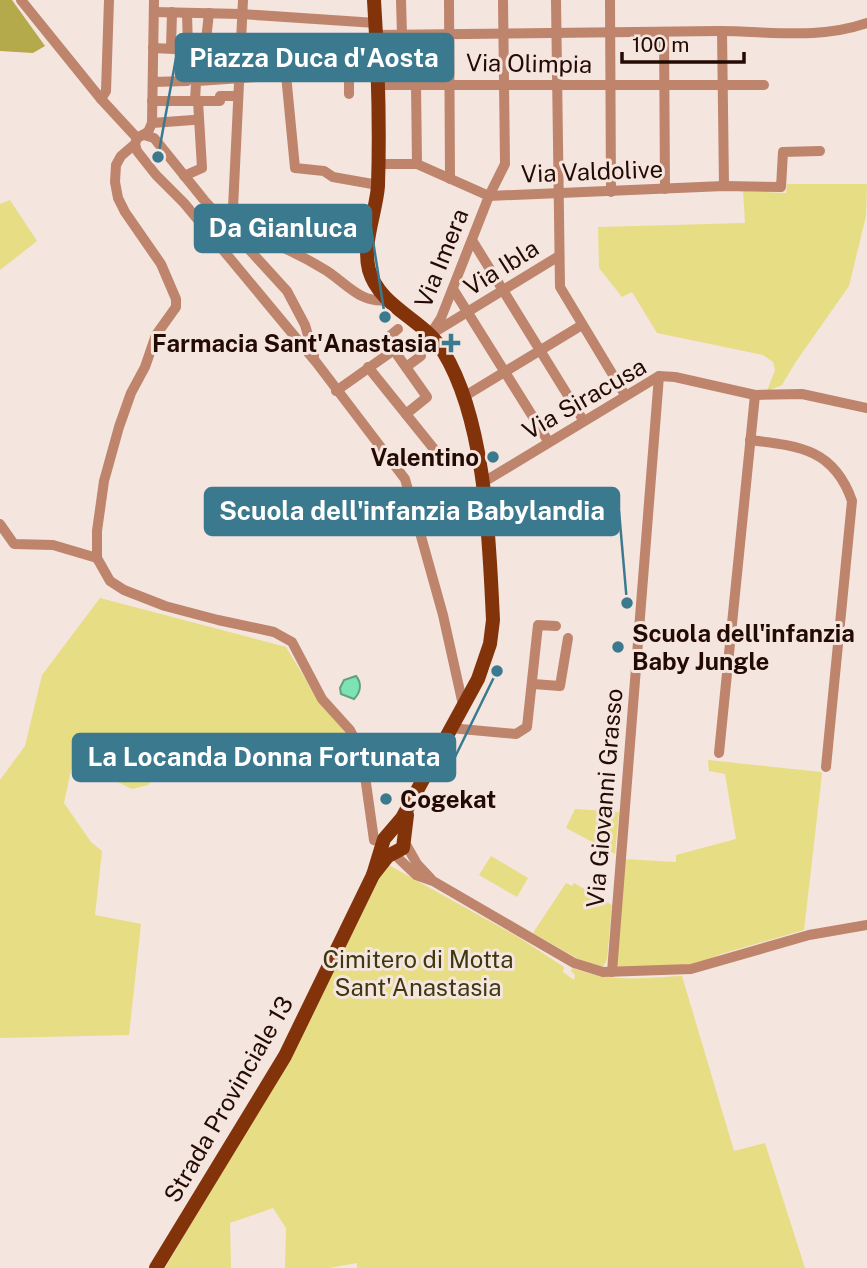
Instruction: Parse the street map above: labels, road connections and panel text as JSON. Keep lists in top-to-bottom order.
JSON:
{
  "streets": {
    "main road": ["Strada Provinciale 13"],
    "street": [
      "Via Olimpia",
      "Via Valdolive",
      "Via Imera",
      "Via Ibla",
      "Via Siracusa",
      "Via Giovanni Grasso"
    ]
  },
  "crossings": [
    ["Via Olimpia", "Via Imera"],
    ["Via Valdolive", "Via Imera"],
    ["Via Imera", "Via Ibla"],
    ["Via Siracusa", "Via Giovanni Grasso"]
  ],
  "parks": ["Cimitero di Motta Sant'Anastasia"],
  "places": {
    "other": [
      "Piazza Duca d'Aosta",
      "Da Gianluca",
      "Valentino",
      "Scuola dell'infanzia Babylandia",
      "Scuola dell'infanzia Baby Jungle",
      "La Locanda Donna Fortunata",
      "Cogekat"
    ],
    "health": ["Farmacia Sant'Anastasia"]
  },
  "scale_bar": "100 m"
}
